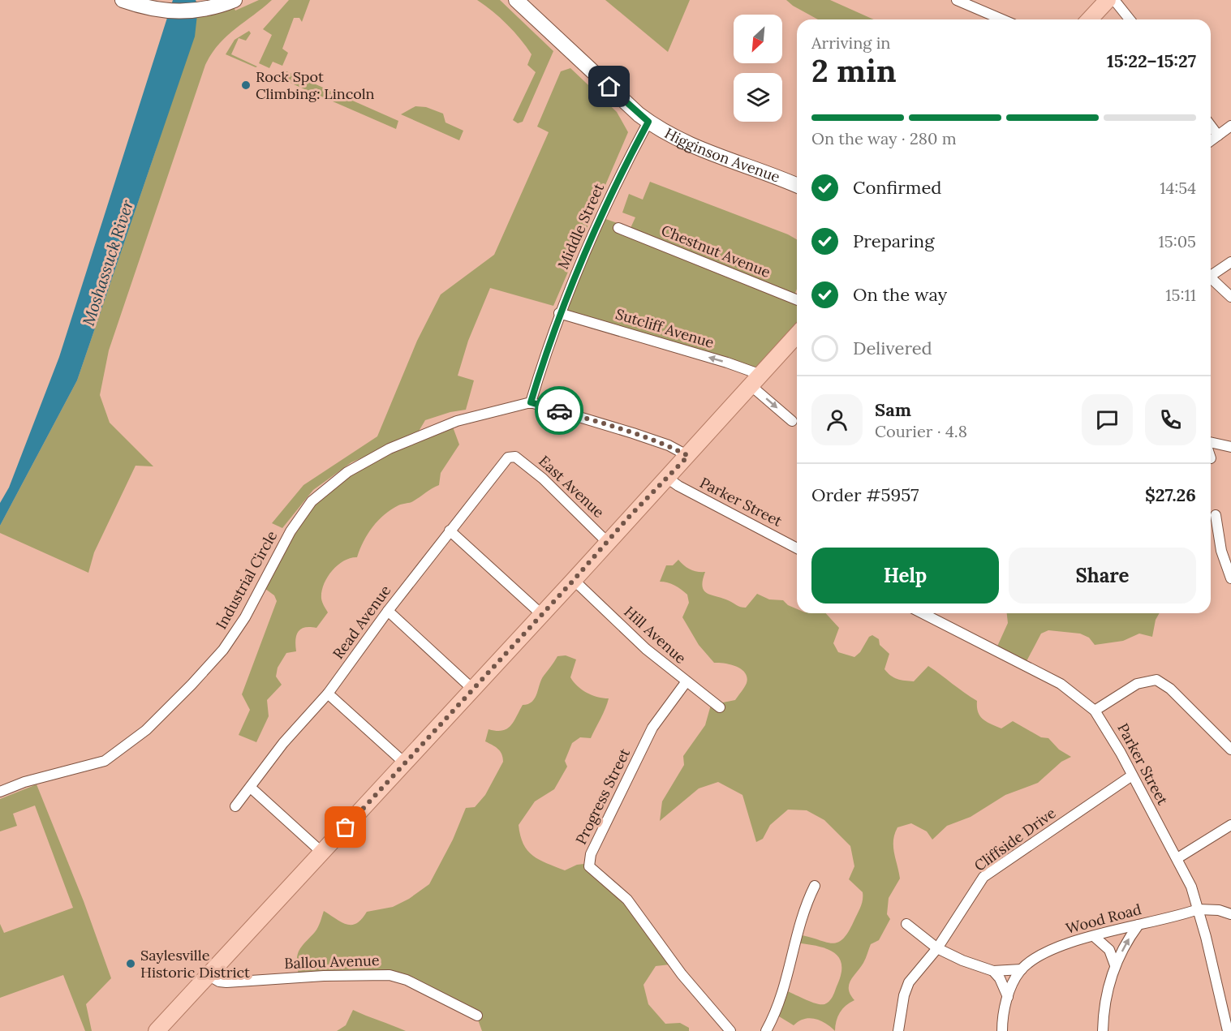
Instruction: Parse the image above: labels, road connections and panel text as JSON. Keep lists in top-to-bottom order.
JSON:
{
  "streets": {
    "street": [
      "Higginson Avenue",
      "Middle Street",
      "Chestnut Avenue",
      "Sutcliff Avenue",
      "East Avenue",
      "Parker Street",
      "Industrial Circle",
      "Read Avenue",
      "Hill Avenue",
      "Progress Street",
      "Cliffside Drive",
      "Wood Road",
      "Ballou Avenue"
    ]
  },
  "crossings": [
    ["Higginson Avenue", "Middle Street"],
    ["Middle Street", "Sutcliff Avenue"],
    ["Middle Street", "Industrial Circle"],
    ["East Avenue", "Read Avenue"],
    ["Parker Street", "Cliffside Drive"],
    ["Parker Street", "Wood Road"],
    ["Hill Avenue", "Progress Street"],
    ["Cliffside Drive", "Wood Road"]
  ],
  "one_way": ["Sutcliff Avenue"],
  "water": ["Moshassuck River"],
  "places": ["Rock Spot Climbing: Lincoln", "Saylesville Historic District"],
  "north": "bottom left",
  "page": {
    "heading": ["2 min", "Arriving in", "15:22–15:27"],
    "panel": [
      "Sam",
      "Courier · 4.8",
      "Order #5957",
      "$27.26"
    ],
    "bar": "On the way · 280 m",
    "list": [
      ["Confirmed", "14:54"],
      ["Preparing", "15:05"],
      ["On the way", "15:11"],
      "Delivered"
    ],
    "buttons": ["Help", "Share"]
  }
}
